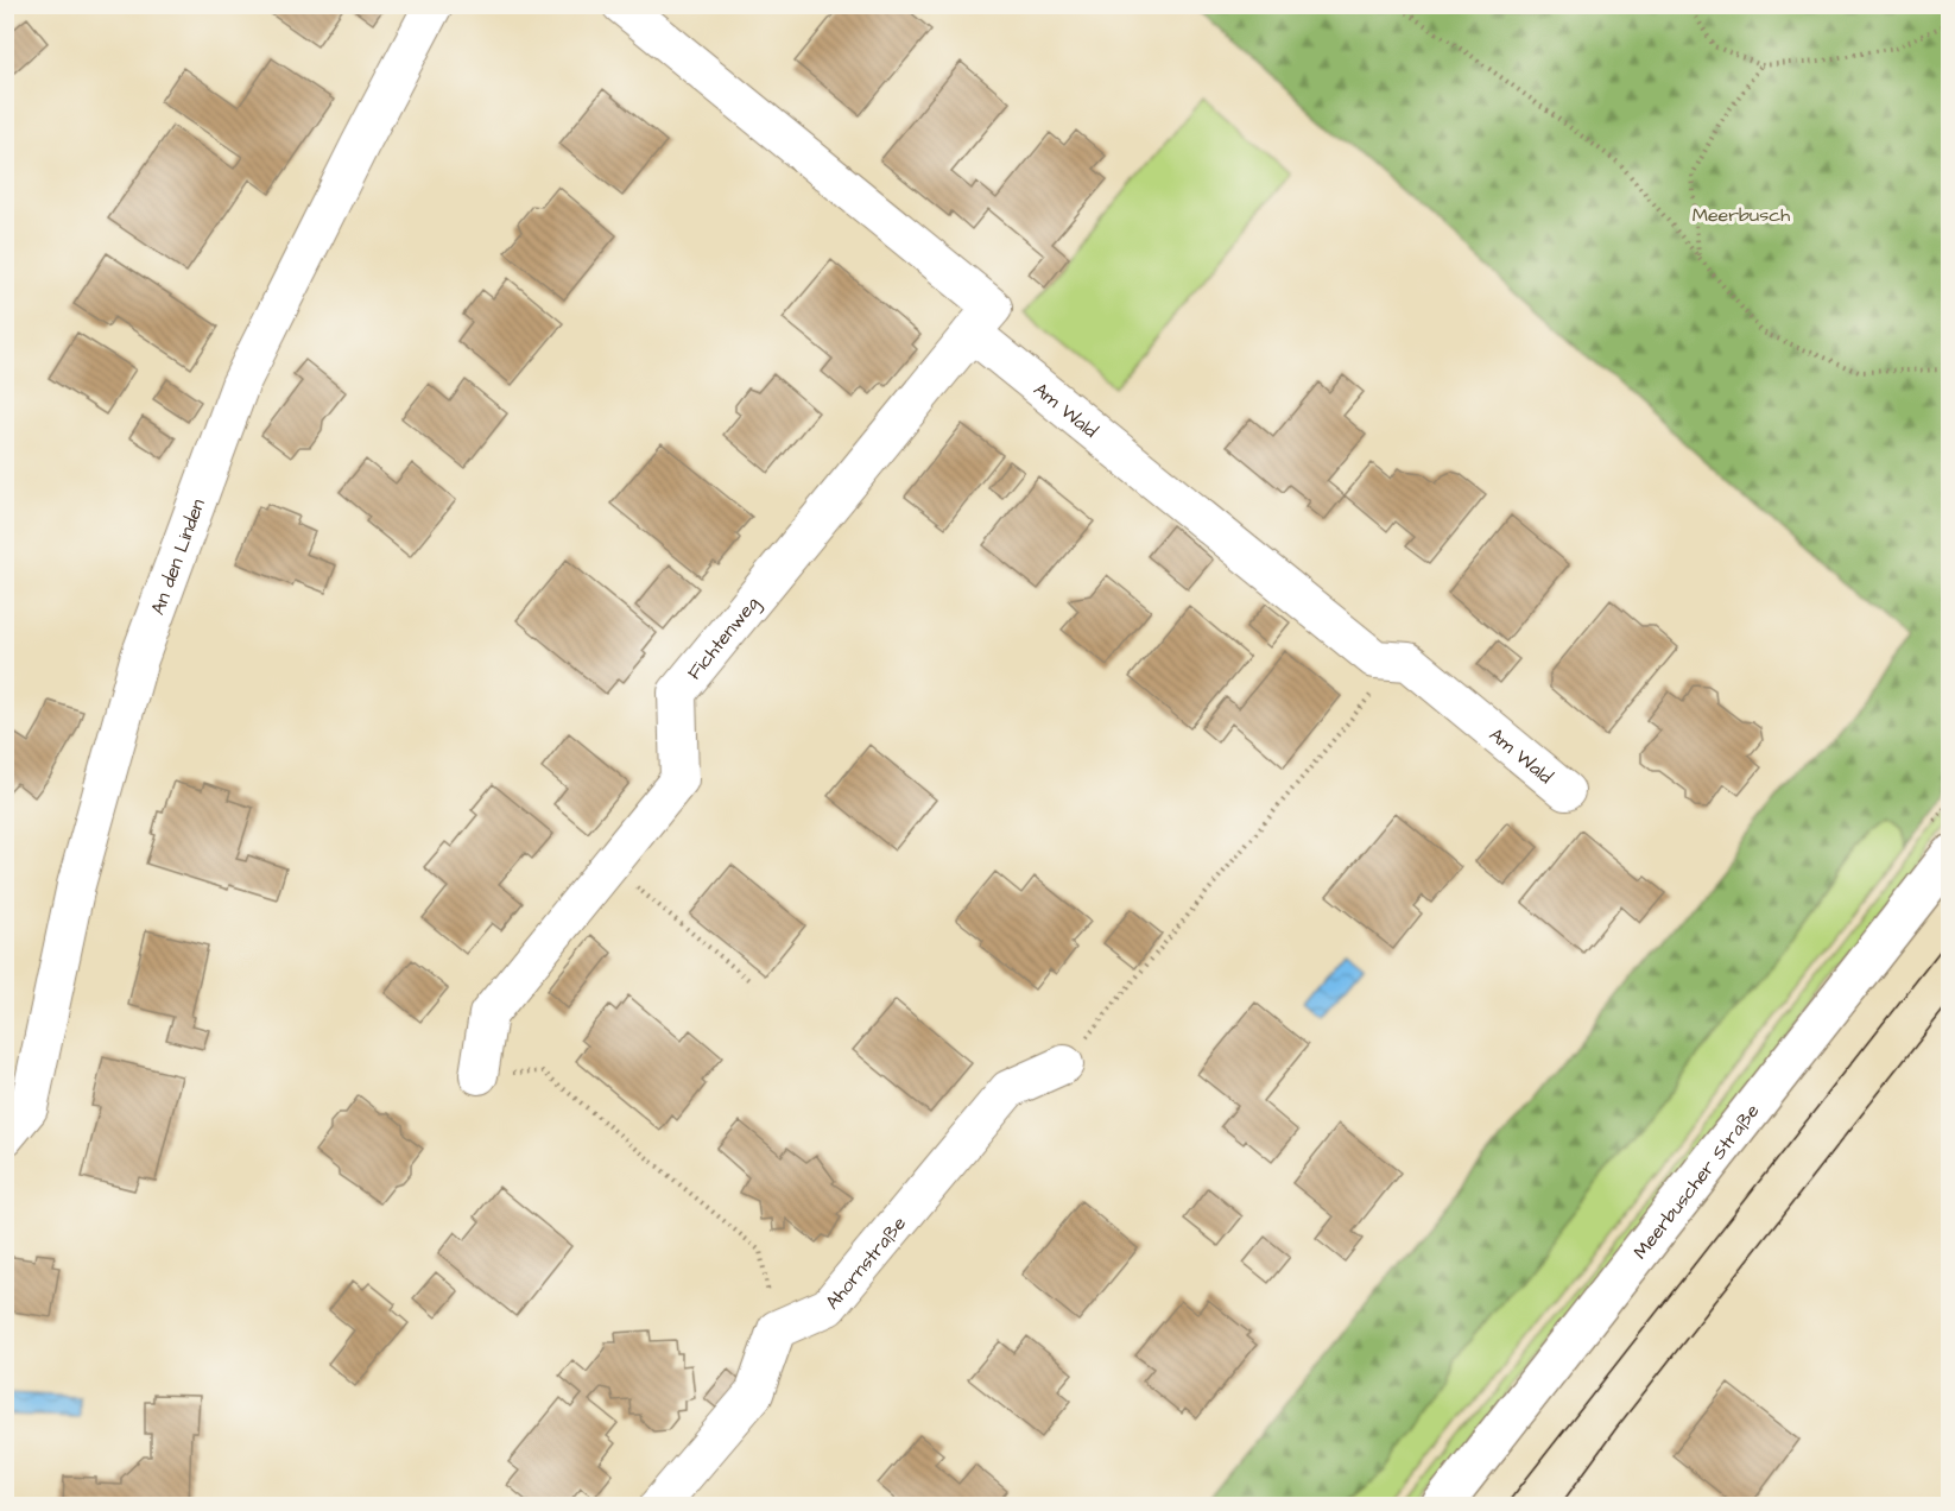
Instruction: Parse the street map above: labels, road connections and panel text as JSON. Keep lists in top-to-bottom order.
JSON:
{
  "streets": {
    "main road": ["Meerbuscher Straße"],
    "street": [
      "Am Wald",
      "An den Linden",
      "Fichtenweg",
      "Ahornstraße"
    ]
  },
  "crossings": [
    ["Am Wald", "Fichtenweg"]
  ],
  "parks": ["Meerbusch"]
}
